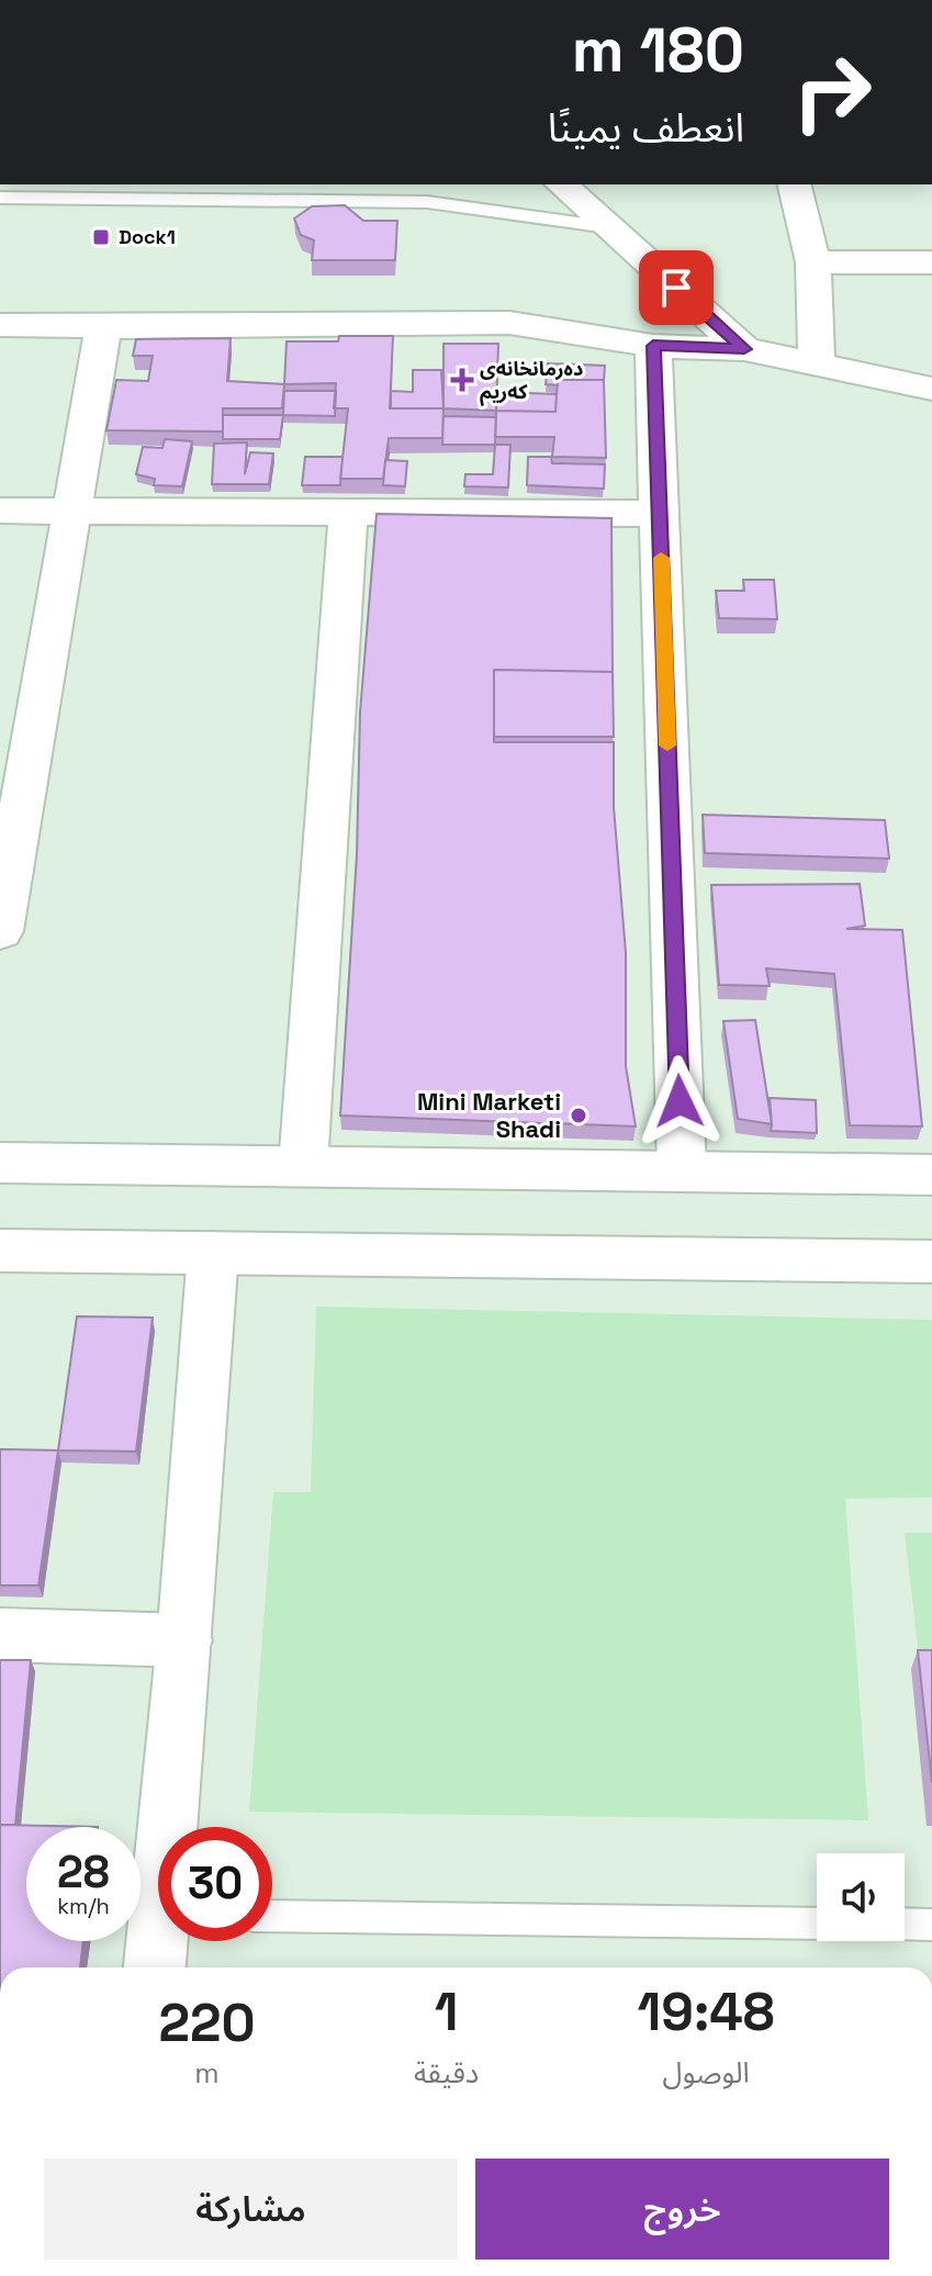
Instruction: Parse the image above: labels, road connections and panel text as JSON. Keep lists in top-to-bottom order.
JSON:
{
  "places": {
    "transit": ["Dock1"],
    "health": ["دەرمانخانەی کەریم"],
    "other": ["Mini Marketi Shadi"]
  },
  "page": {
    "turn": ["180 m", "انعطف يمينًا"],
    "speed": "28 km/h",
    "limit": "30",
    "eta": [
      "19:48",
      "الوصول",
      "1",
      "دقيقة",
      "220",
      "m"
    ],
    "buttons": ["خروج", "مشاركة"]
  }
}
